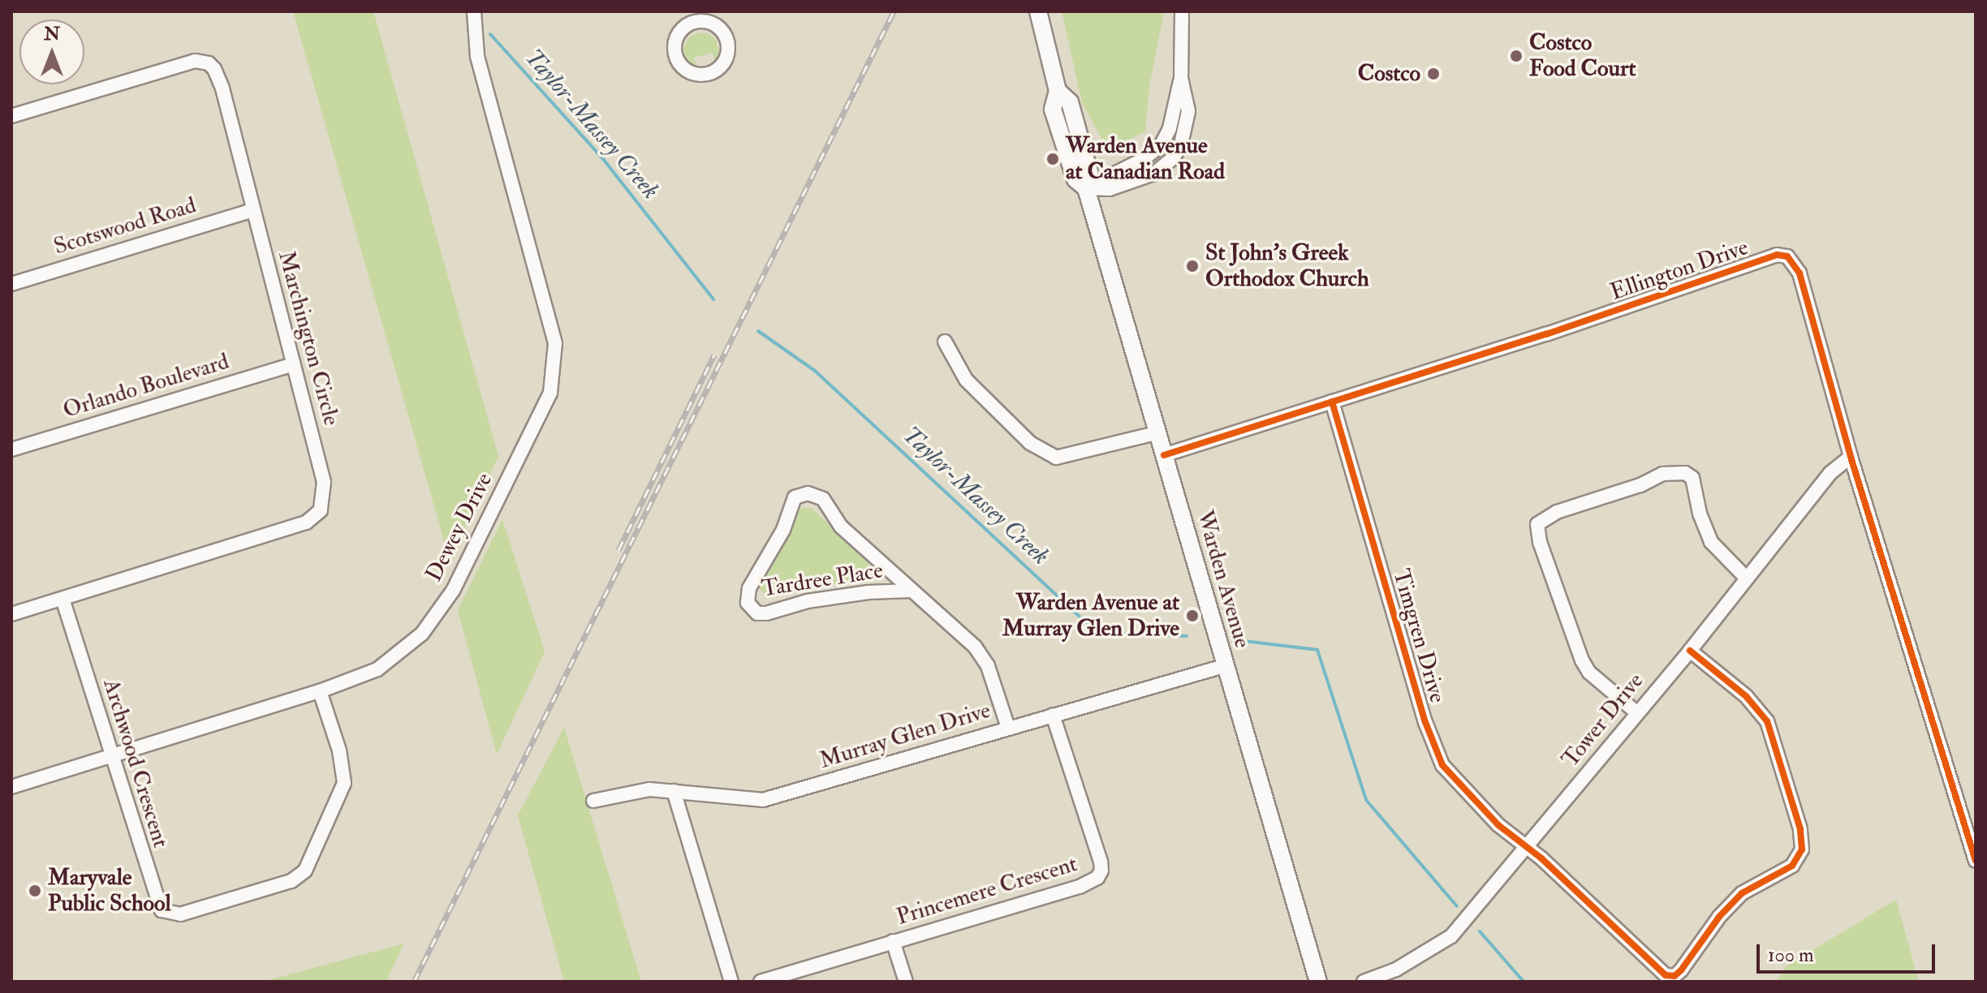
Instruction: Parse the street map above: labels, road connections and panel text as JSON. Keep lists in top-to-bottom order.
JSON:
{
  "streets": {
    "main road": ["Warden Avenue"],
    "street": [
      "Scotswood Road",
      "Ellington Drive",
      "Marchington Circle",
      "Orlando Boulevard",
      "Dewey Drive",
      "Tardree Place",
      "Timgren Drive",
      "Tower Drive",
      "Murray Glen Drive",
      "Archwood Crescent",
      "Princemere Crescent"
    ]
  },
  "crossings": [
    ["Scotswood Road", "Marchington Circle"],
    ["Ellington Drive", "Warden Avenue"],
    ["Ellington Drive", "Timgren Drive"],
    ["Ellington Drive", "Tower Drive"],
    ["Marchington Circle", "Orlando Boulevard"],
    ["Marchington Circle", "Archwood Crescent"],
    ["Dewey Drive", "Archwood Crescent"],
    ["Warden Avenue", "Murray Glen Drive"],
    ["Tardree Place", "Murray Glen Drive"],
    ["Timgren Drive", "Tower Drive"],
    ["Murray Glen Drive", "Princemere Crescent"]
  ],
  "water": ["Taylor-Massey Creek"],
  "places": [
    "Costco Food Court",
    "Costco",
    "Warden Avenue at Canadian Road",
    "St John's Greek Orthodox Church",
    "Warden Avenue at Murray Glen Drive",
    "Maryvale Public School"
  ],
  "scale_bar": "100 m",
  "north": "top"
}
